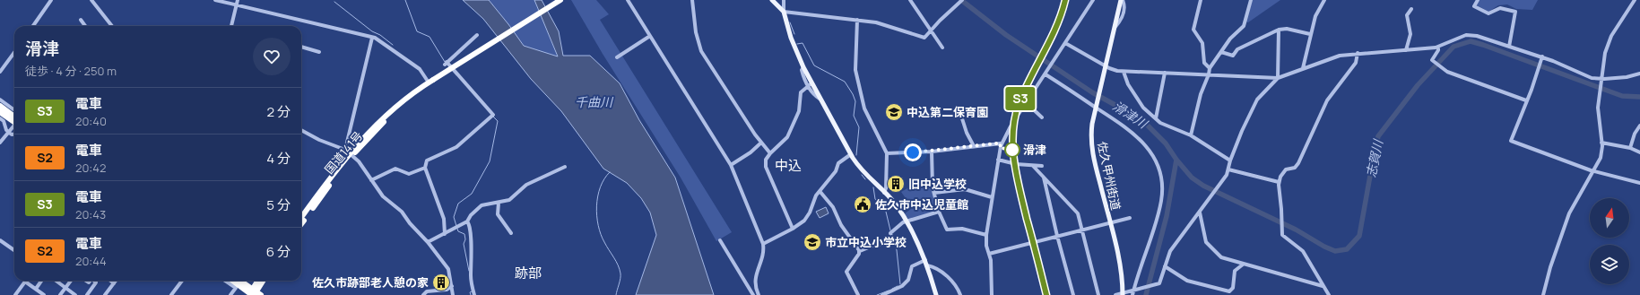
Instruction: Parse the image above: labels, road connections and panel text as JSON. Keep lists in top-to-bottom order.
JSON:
{
  "streets": {
    "highway": ["国道141号"],
    "main road": ["佐久甲州街道"]
  },
  "districts": ["中込", "跡部"],
  "water": ["千曲川", "滑津川", "志賀川"],
  "places": {
    "school or university": ["中込第二保育園", "市立中込小学校"],
    "other": ["滑津"],
    "building": ["旧中込学校", "佐久市跡部老人憩の家"],
    "public building": ["佐久市中込児童館"]
  },
  "north": "top",
  "page": {
    "on_map": "S3",
    "heading": ["滑津", "徒歩 · 4 分 · 250 m"],
    "list": [
      {
        "mark": "S3",
        "name": "電車",
        "note": "20:40",
        "value": "2 分"
      },
      {
        "mark": "S2",
        "name": "電車",
        "note": "20:42",
        "value": "4 分"
      },
      {
        "mark": "S3",
        "name": "電車",
        "note": "20:43",
        "value": "5 分"
      },
      {
        "mark": "S2",
        "name": "電車",
        "note": "20:44",
        "value": "6 分"
      }
    ]
  }
}
